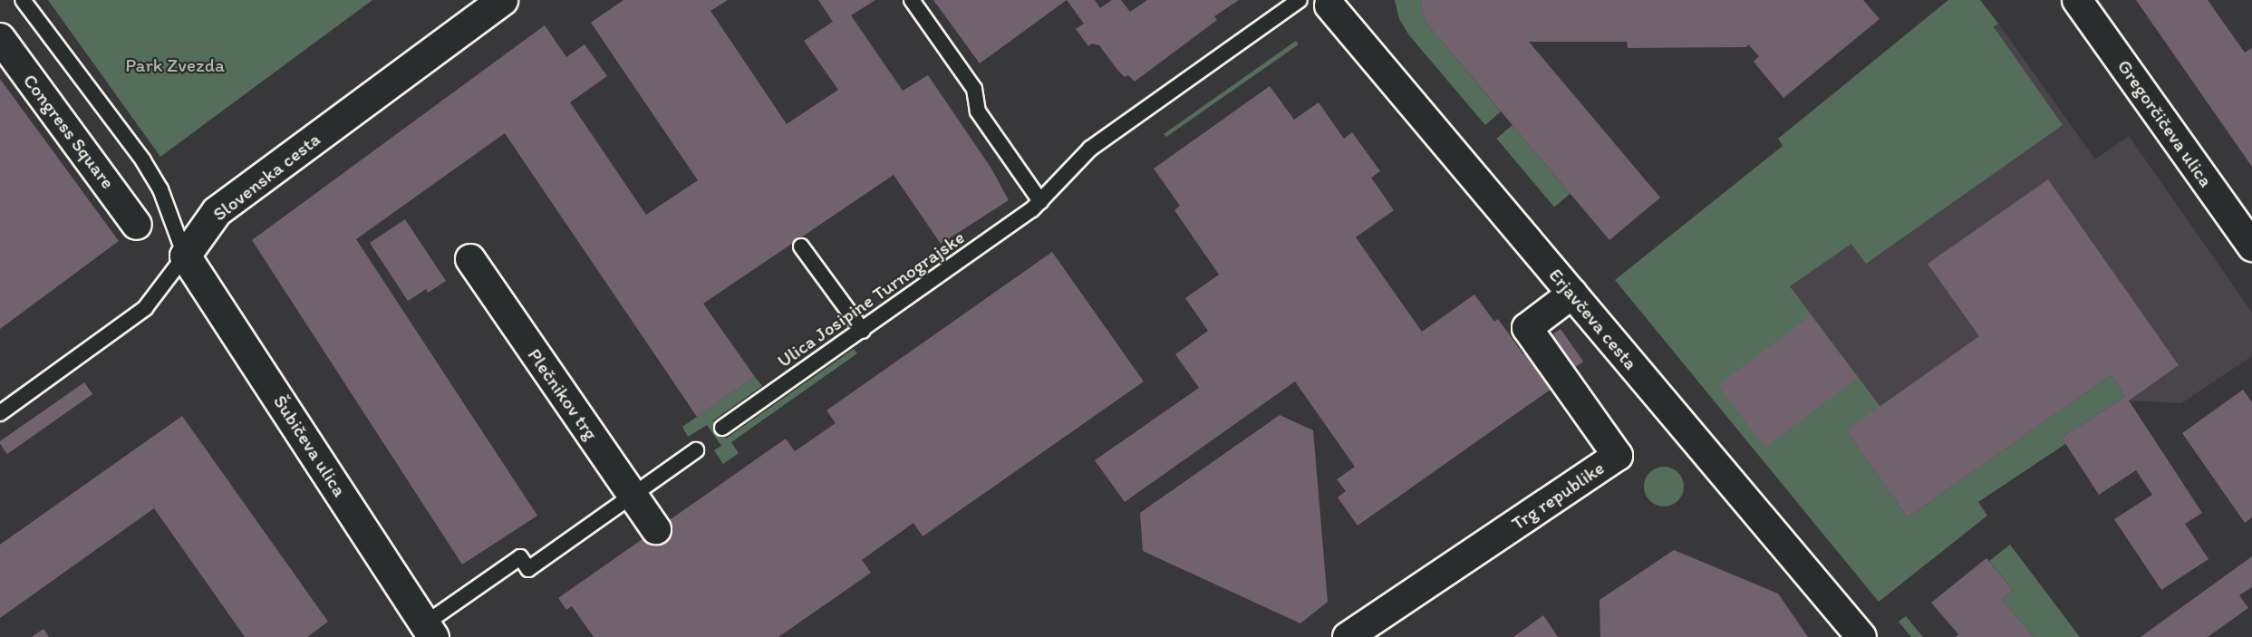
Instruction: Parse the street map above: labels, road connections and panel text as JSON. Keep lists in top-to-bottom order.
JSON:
{
  "streets": {
    "street": [
      "Gregorčičeva ulica",
      "Congress Square",
      "Slovenska cesta",
      "Erjavčeva cesta",
      "Plečnikov trg",
      "Šubičeva ulica",
      "Trg republike"
    ],
    "lane": ["Ulica Josipine Turnograjske"]
  },
  "crossings": [
    ["Slovenska cesta", "Šubičeva ulica"],
    ["Erjavčeva cesta", "Trg republike"]
  ],
  "parks": ["Park Zvezda"]
}
